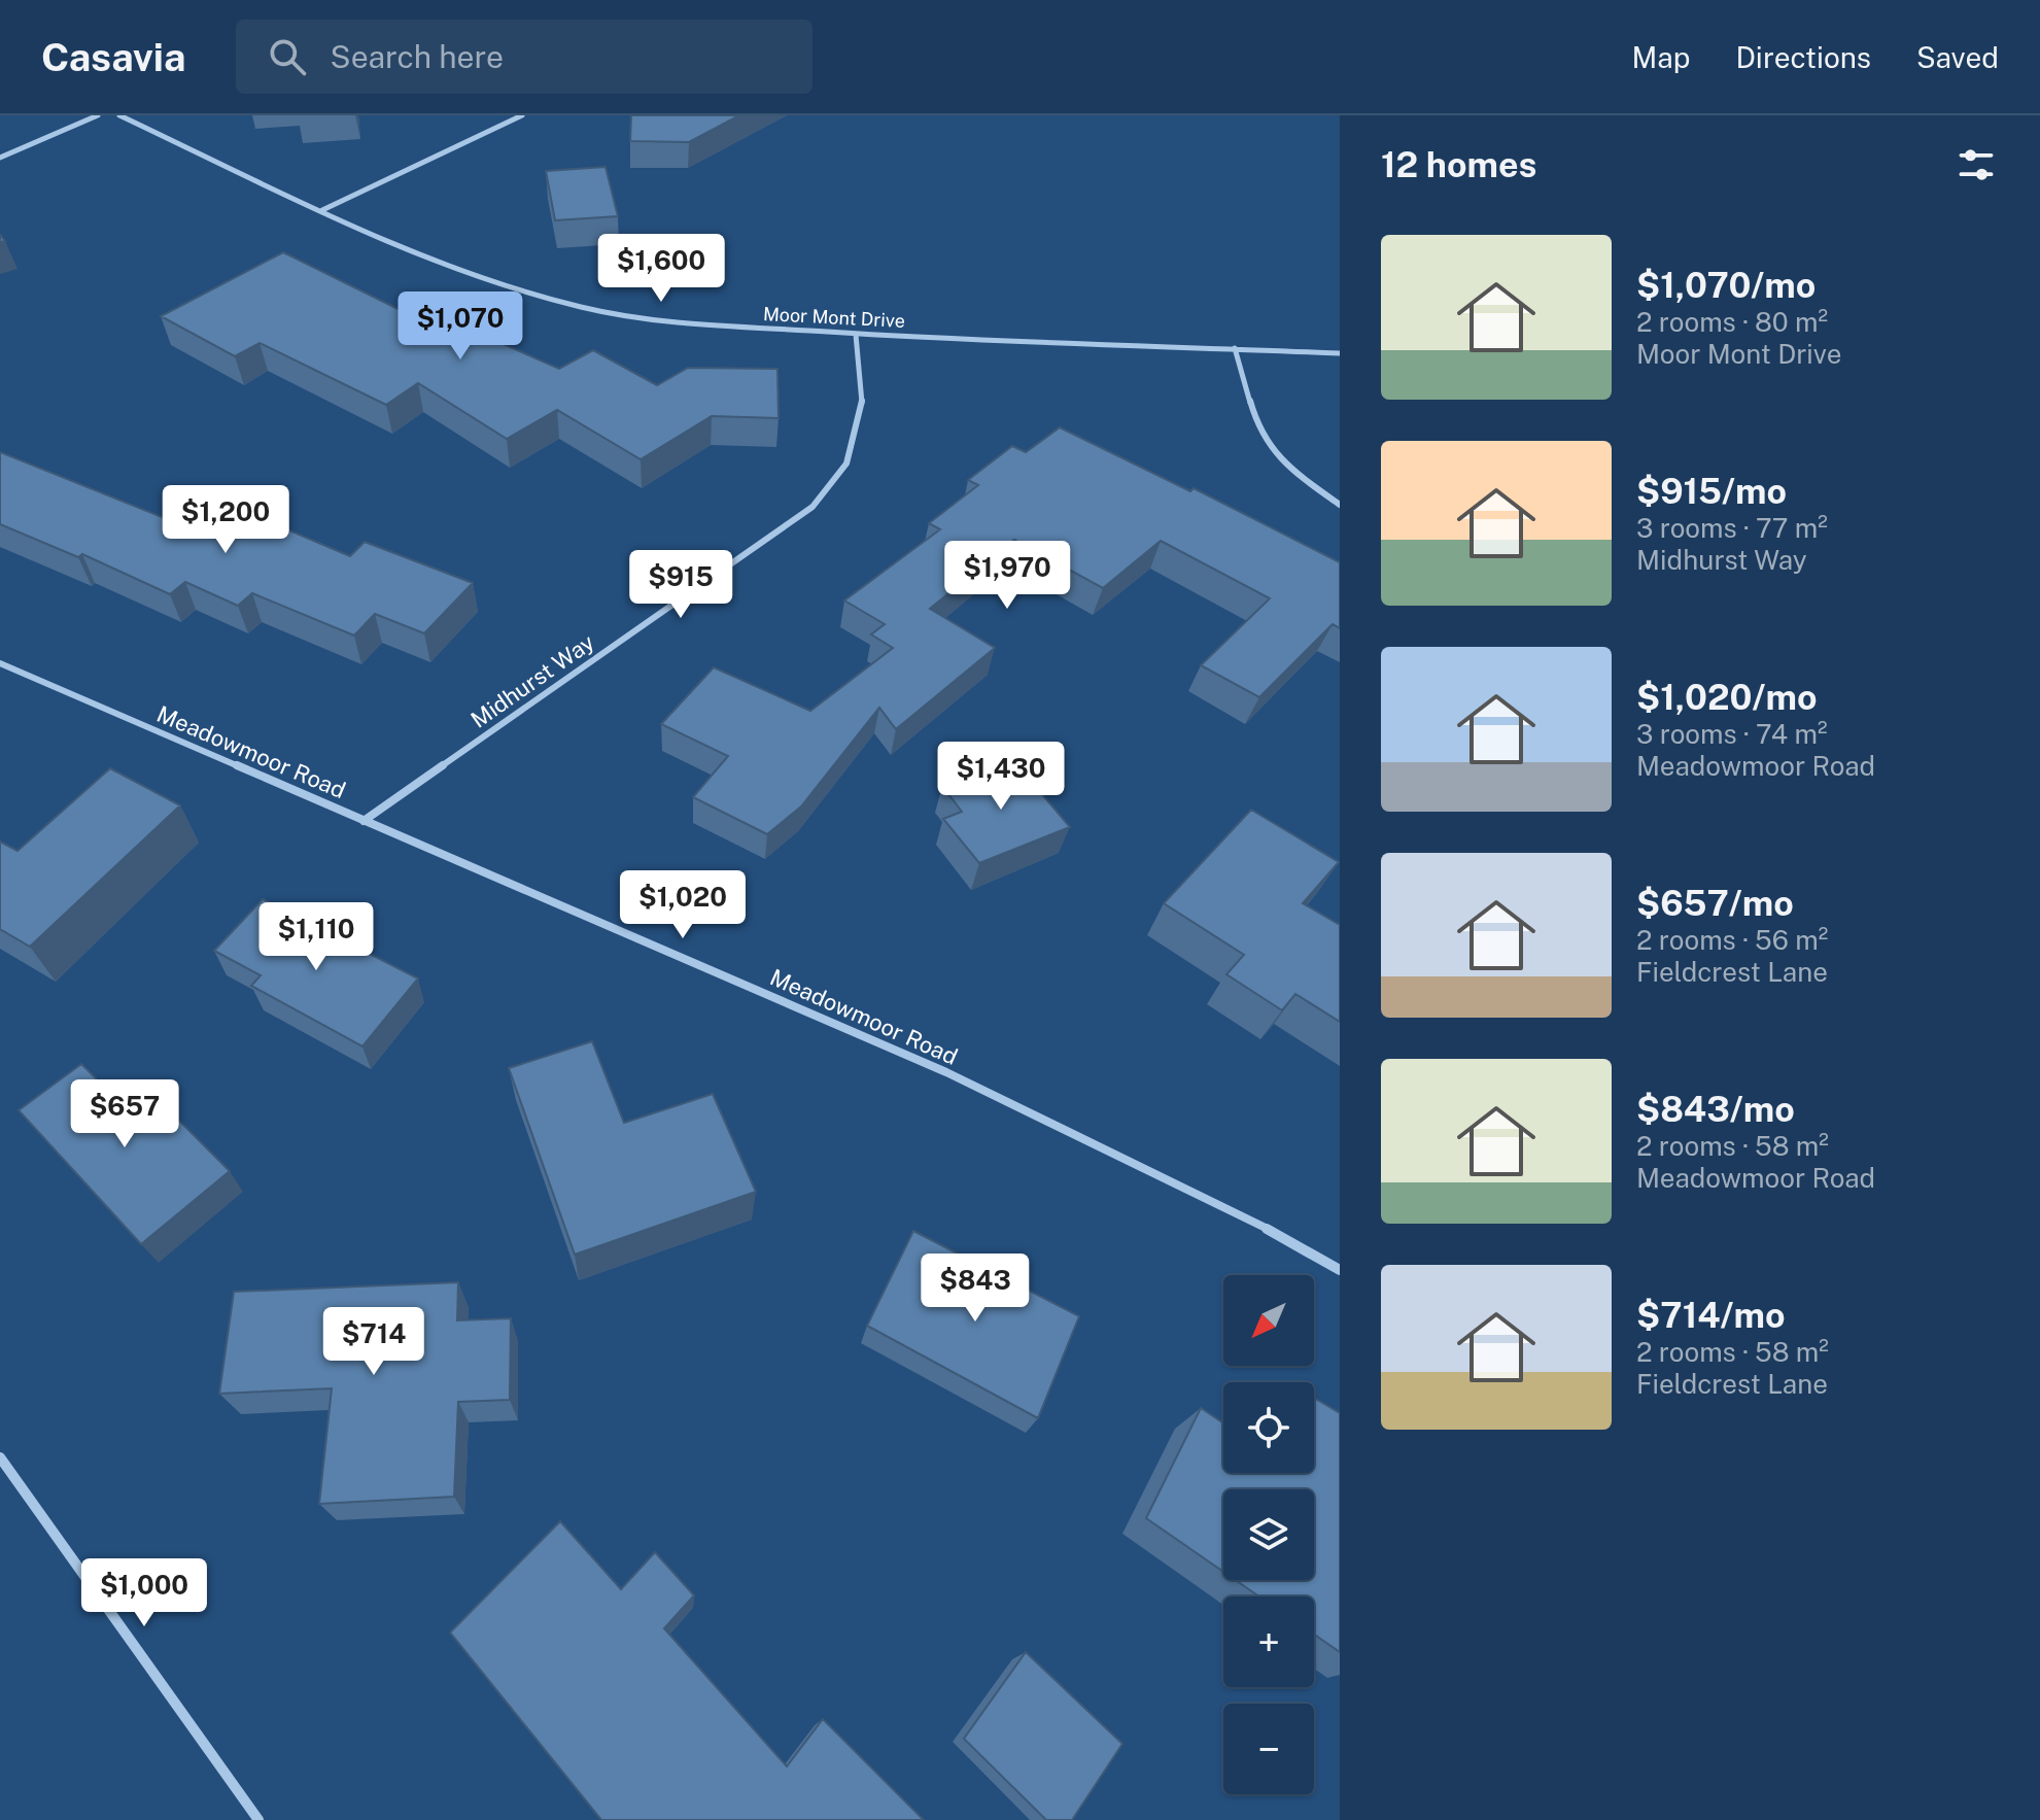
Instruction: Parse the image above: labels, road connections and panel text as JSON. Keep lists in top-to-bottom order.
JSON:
{
  "streets": {
    "street": ["Moor Mont Drive", "Midhurst Way", "Meadowmoor Road"]
  },
  "crossings": [
    ["Moor Mont Drive", "Midhurst Way"],
    ["Midhurst Way", "Meadowmoor Road"]
  ],
  "north": "bottom left",
  "page": {
    "header": "Casavia",
    "search": "Search here",
    "nav": ["Map", "Directions", "Saved"],
    "heading": "12 homes",
    "list": [
      {
        "name": "$1,070/mo",
        "note": "2 rooms · 80 m² · Moor Mont Drive"
      },
      {
        "name": "$915/mo",
        "note": "3 rooms · 77 m² · Midhurst Way"
      },
      {
        "name": "$1,020/mo",
        "note": "3 rooms · 74 m² · Meadowmoor Road"
      },
      {
        "name": "$657/mo",
        "note": "2 rooms · 56 m² · Fieldcrest Lane"
      },
      {
        "name": "$843/mo",
        "note": "2 rooms · 58 m² · Meadowmoor Road"
      },
      {
        "name": "$714/mo",
        "note": "2 rooms · 58 m² · Fieldcrest Lane"
      }
    ],
    "price": [
      "$1,600",
      "$1,070",
      "$1,200",
      "$1,970",
      "$915",
      "$1,430",
      "$1,020",
      "$1,110",
      "$657",
      "$843",
      "$714",
      "$1,000"
    ],
    "map_buttons": ["+", "−"]
  }
}
